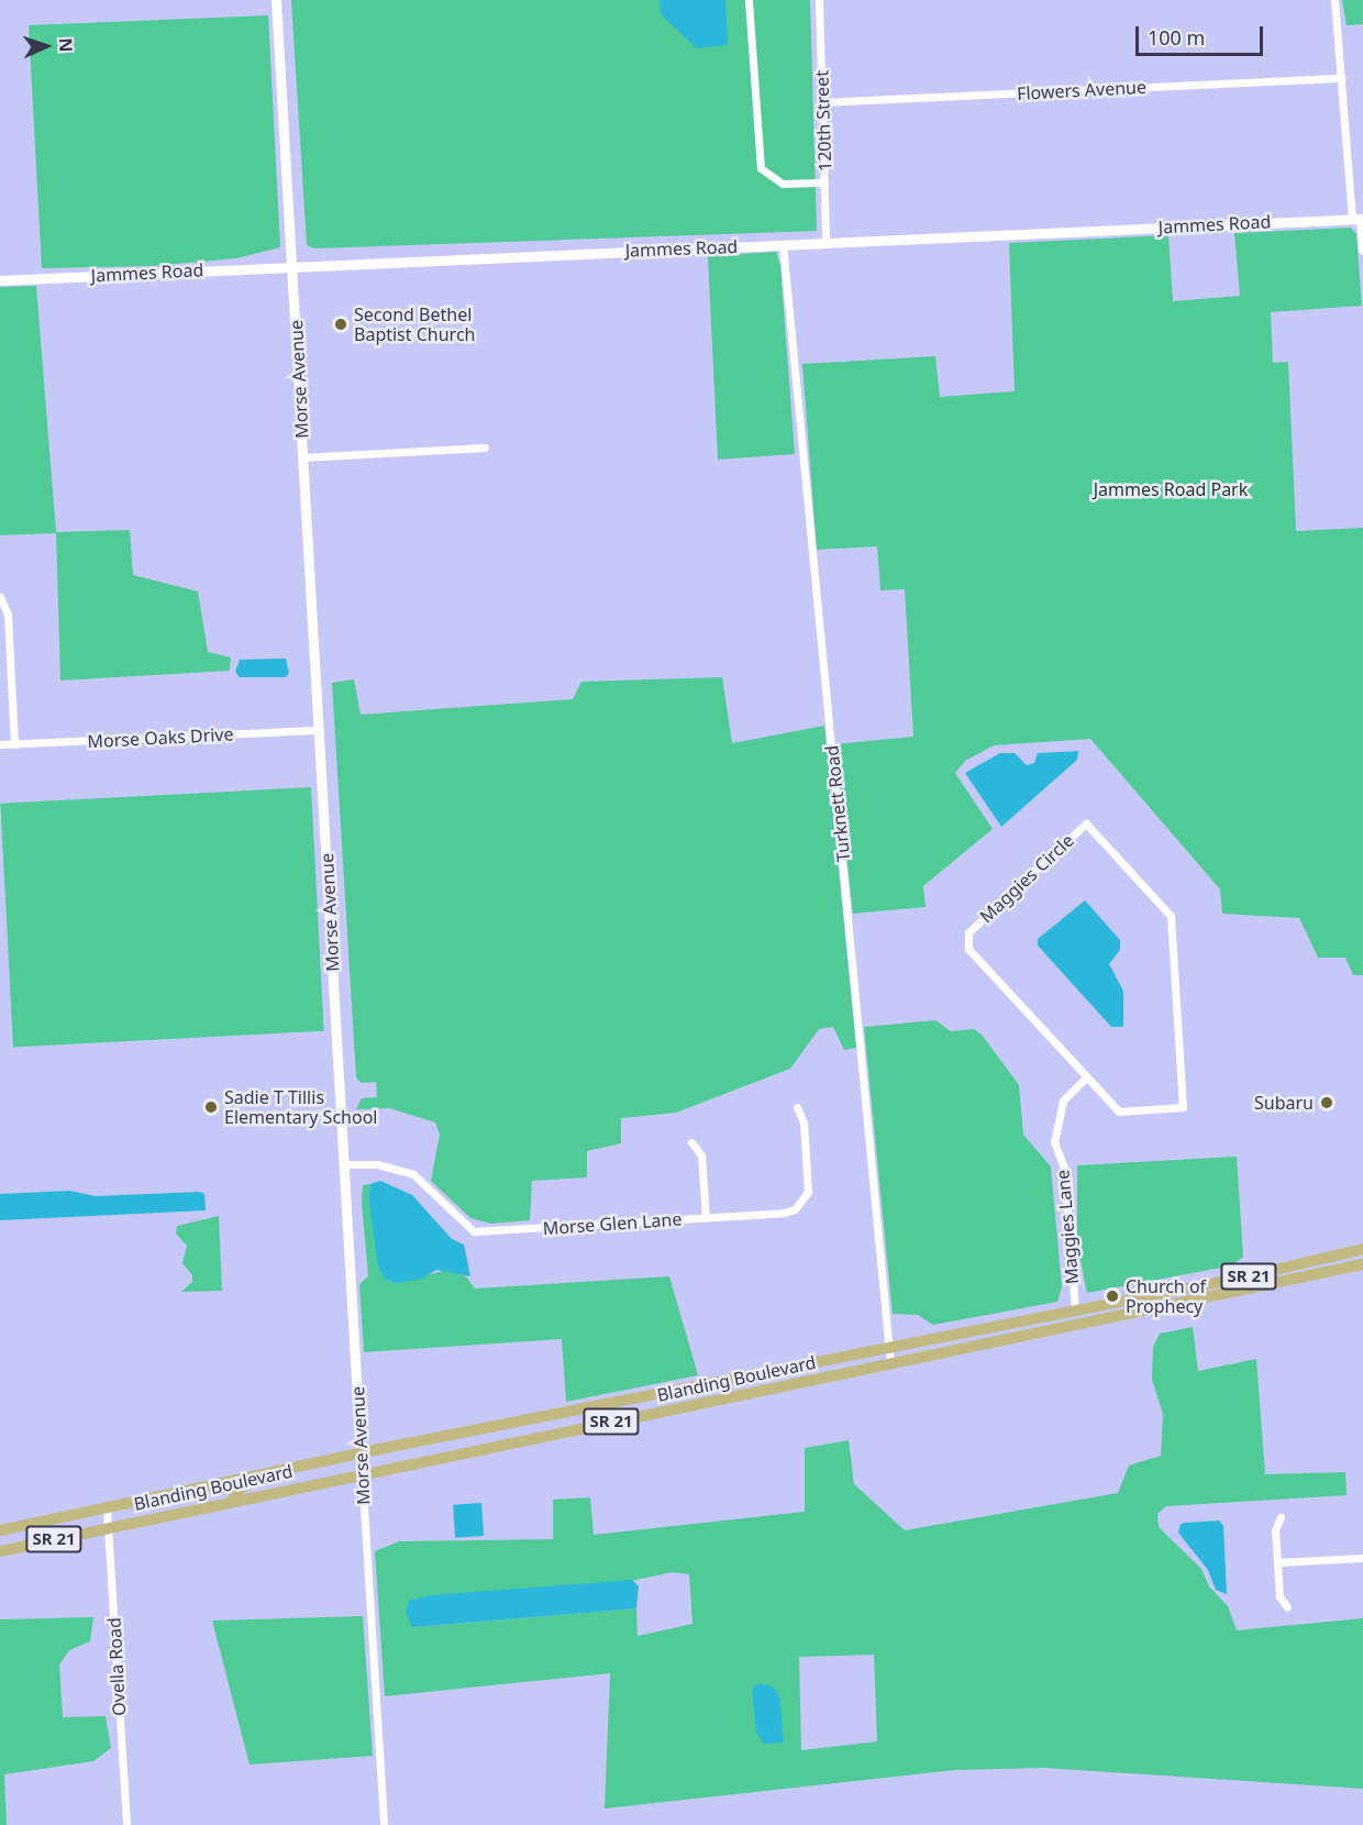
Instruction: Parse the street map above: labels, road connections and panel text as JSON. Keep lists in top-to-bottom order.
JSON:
{
  "streets": {
    "main road": ["SR 21", "Blanding Boulevard"],
    "street": [
      "Flowers Avenue",
      "120th Street",
      "Jammes Road",
      "Morse Avenue",
      "Morse Oaks Drive",
      "Turknett Road",
      "Maggies Circle",
      "Morse Glen Lane",
      "Maggies Lane",
      "Ovella Road"
    ]
  },
  "crossings": [
    ["Flowers Avenue", "120th Street"],
    ["120th Street", "Jammes Road"],
    ["Jammes Road", "Morse Avenue"],
    ["Jammes Road", "Turknett Road"],
    ["Morse Avenue", "Morse Oaks Drive"],
    ["Morse Avenue", "Morse Glen Lane"],
    ["Morse Avenue", "Blanding Boulevard"],
    ["Turknett Road", "Blanding Boulevard"],
    ["Maggies Circle", "Maggies Lane"],
    ["Maggies Lane", "Blanding Boulevard"],
    ["Blanding Boulevard", "Ovella Road"]
  ],
  "parks": ["Jammes Road Park"],
  "places": [
    "Second Bethel Baptist Church",
    "Subaru",
    "Sadie T Tillis Elementary School",
    "Church of Prophecy"
  ],
  "scale_bar": "100 m",
  "north": "right"
}
